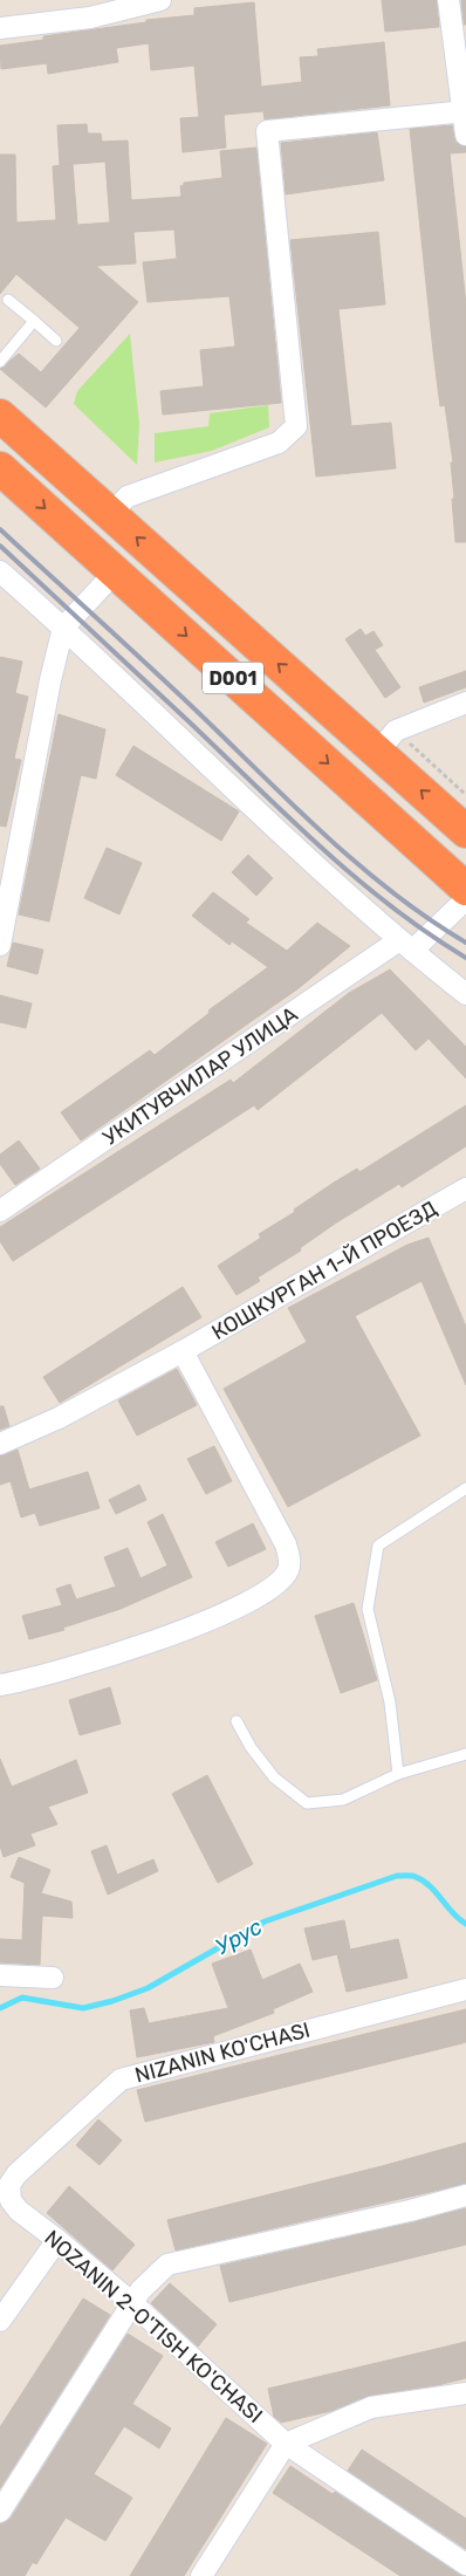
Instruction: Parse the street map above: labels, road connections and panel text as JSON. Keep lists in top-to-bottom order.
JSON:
{
  "streets": {
    "highway": ["D001"],
    "street": [
      "УКИТУВЧИЛАР УЛИЦА",
      "КОШКУРГАН 1-Й ПРОЕЗД",
      "NIZANIN KO'CHASI",
      "NOZANIN 2-O'TISH KO'CHASI"
    ]
  },
  "crossings": [
    ["NIZANIN KO'CHASI", "NOZANIN 2-O'TISH KO'CHASI"]
  ],
  "water": ["Урус"]
}
